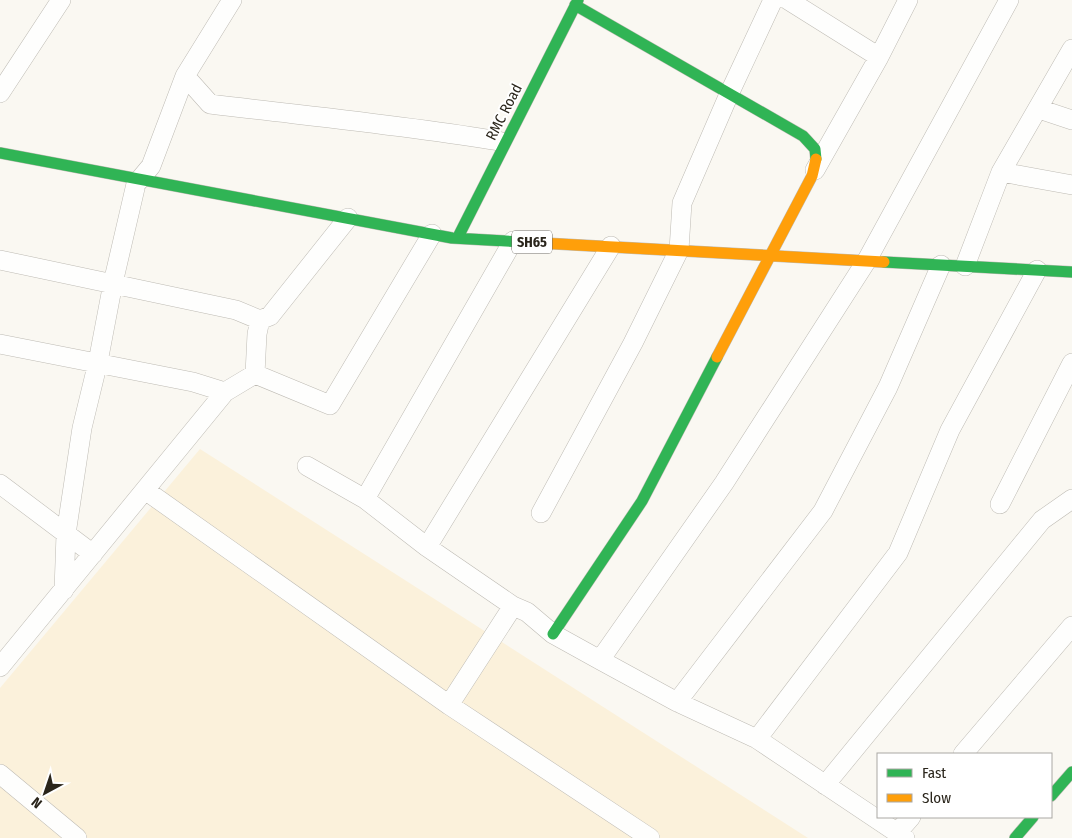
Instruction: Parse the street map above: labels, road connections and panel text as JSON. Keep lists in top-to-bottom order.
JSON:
{
  "streets": {
    "street": ["RMC Road", "SH65"]
  },
  "crossings": [
    ["RMC Road", "SH65"]
  ],
  "legend": ["Fast", "Slow"],
  "north": "bottom left"
}
